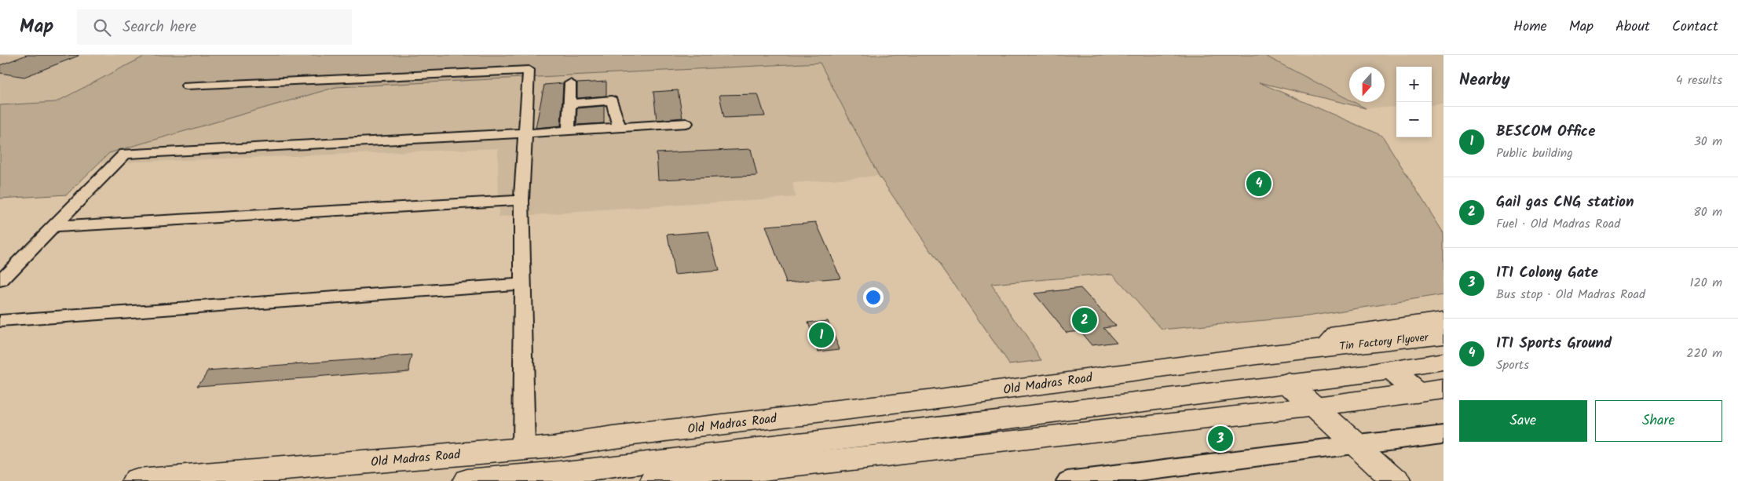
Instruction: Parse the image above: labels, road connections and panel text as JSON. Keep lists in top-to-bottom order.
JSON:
{
  "streets": {
    "main road": ["Tin Factory Flyover", "Old Madras Road"]
  },
  "crossings": [
    ["Tin Factory Flyover", "Old Madras Road"]
  ],
  "north": "bottom",
  "page": {
    "header": "Map",
    "search": "Search here",
    "nav": [
      "Home",
      "Map",
      "About",
      "Contact"
    ],
    "heading": ["Nearby", "4 results"],
    "map_buttons": ["+", "−"],
    "list": [
      {
        "mark": "1",
        "name": "BESCOM Office",
        "note": "Public building",
        "value": "30 m"
      },
      {
        "mark": "2",
        "name": "Gail gas CNG station",
        "note": "Fuel · Old Madras Road",
        "value": "80 m"
      },
      {
        "mark": "3",
        "name": "ITI Colony Gate",
        "note": "Bus stop · Old Madras Road",
        "value": "120 m"
      },
      {
        "mark": "4",
        "name": "ITI Sports Ground",
        "note": "Sports",
        "value": "220 m"
      }
    ],
    "pins": [
      "4",
      "2",
      "1",
      "3"
    ],
    "buttons": ["Save", "Share"]
  }
}
